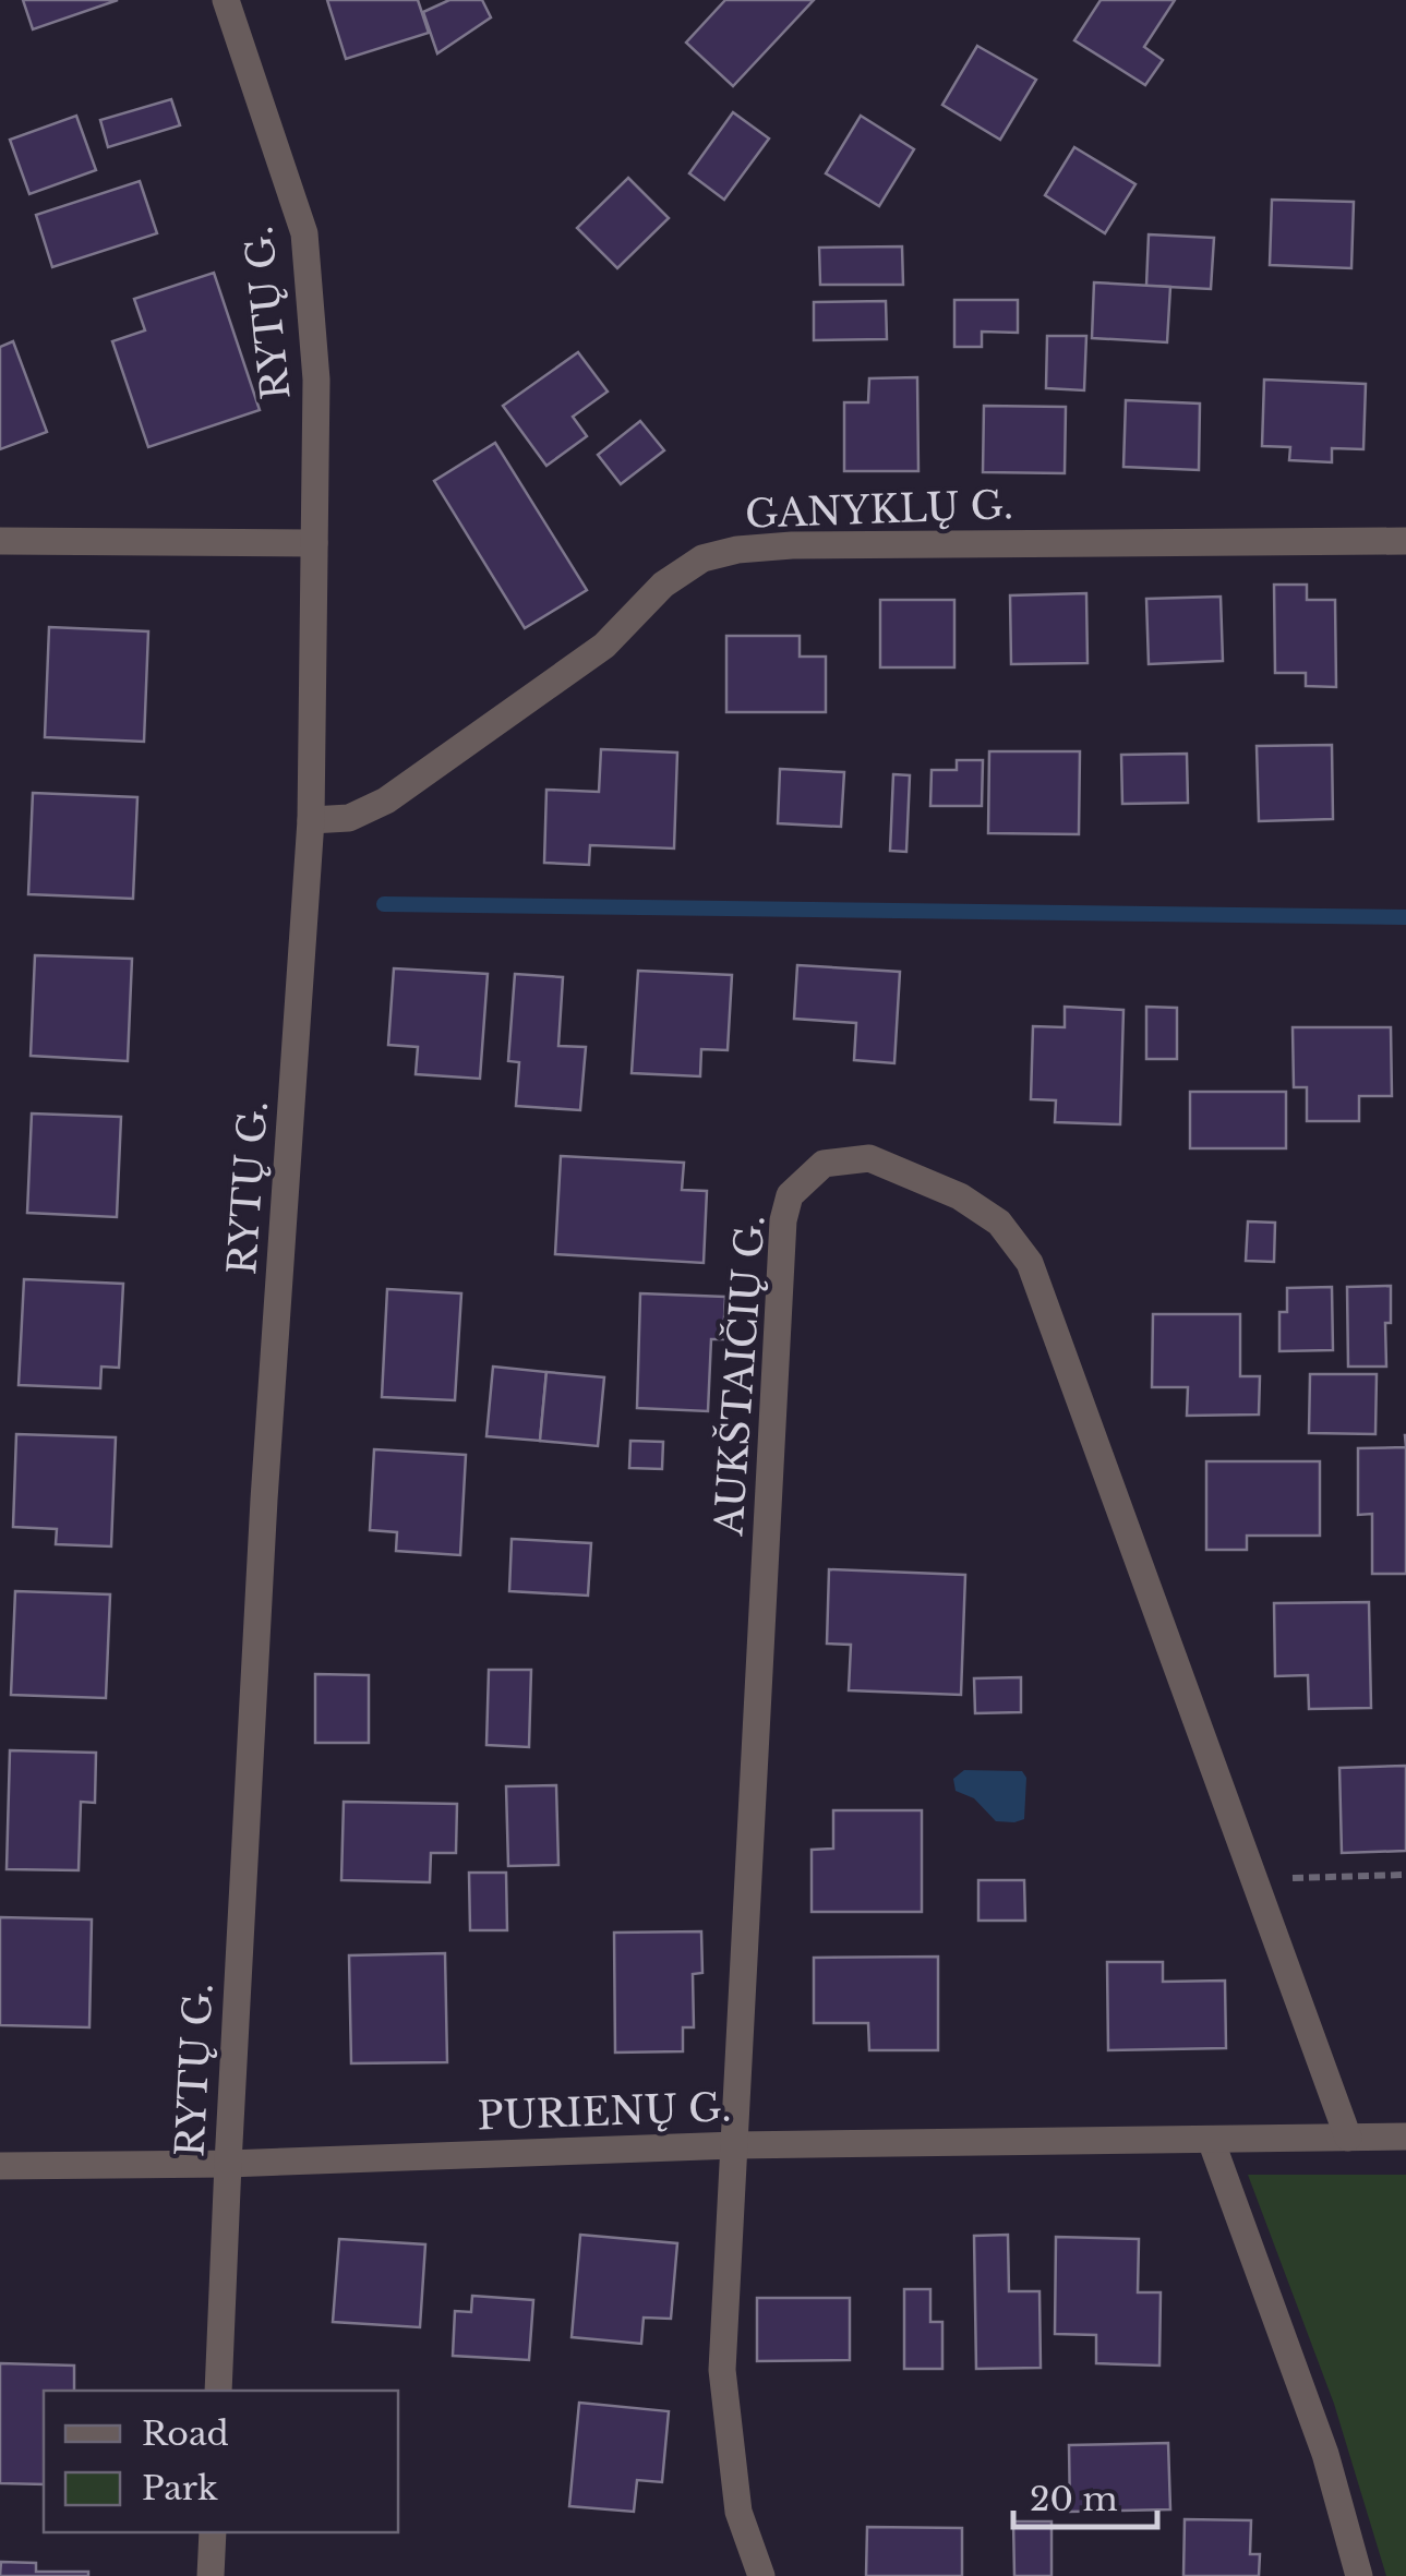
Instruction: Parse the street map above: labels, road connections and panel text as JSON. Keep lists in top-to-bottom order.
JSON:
{
  "streets": {
    "street": [
      "RYTŲ G.",
      "GANYKLŲ G.",
      "AUKŠTAIČIŲ G.",
      "PURIENŲ G."
    ]
  },
  "crossings": [
    ["RYTŲ G.", "GANYKLŲ G."],
    ["RYTŲ G.", "PURIENŲ G."],
    ["AUKŠTAIČIŲ G.", "PURIENŲ G."]
  ],
  "legend": ["Road", "Park"],
  "scale_bar": "20 m"
}
